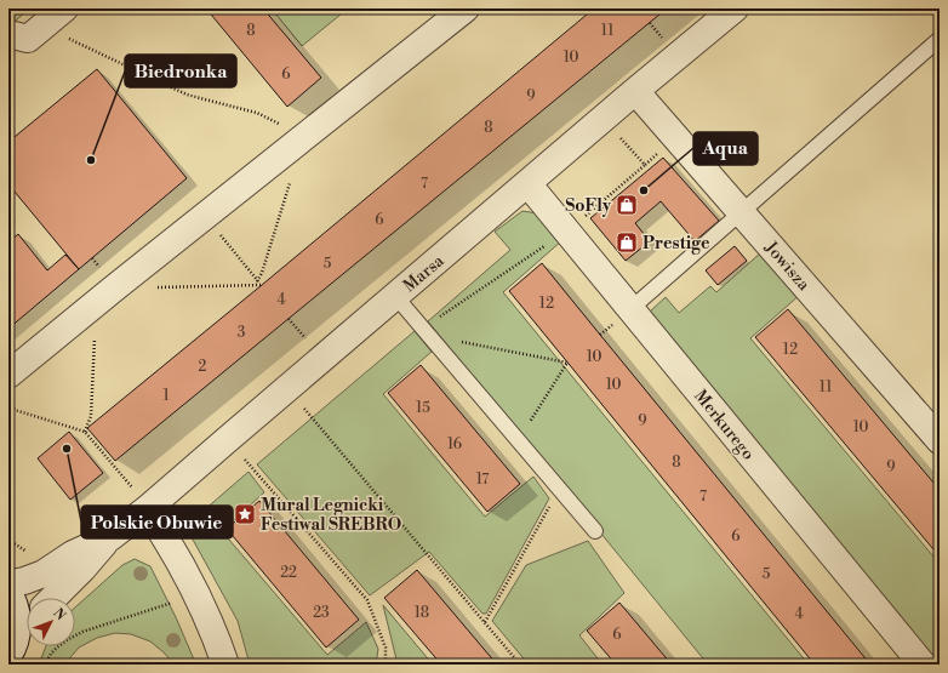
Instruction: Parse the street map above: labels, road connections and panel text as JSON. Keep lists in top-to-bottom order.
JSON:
{
  "streets": {
    "street": ["Jowisza", "Marsa", "Merkurego"]
  },
  "crossings": [
    ["Jowisza", "Marsa"],
    ["Marsa", "Merkurego"]
  ],
  "places": {
    "other": ["Biedronka", "Aqua", "Polskie Obuwie"],
    "shop": ["SoFly", "Prestige"],
    "place": ["Mural Legnicki Festiwal SREBRO"]
  },
  "house_numbers": [
    "8",
    "11",
    "10",
    "6",
    "9",
    "8",
    "7",
    "6",
    "5",
    "4",
    "12",
    "3",
    "12",
    "10",
    "2",
    "10",
    "11",
    "1",
    "15",
    "9",
    "10",
    "16",
    "8",
    "9",
    "17",
    "7",
    "6",
    "22",
    "5",
    "23",
    "18",
    "4",
    "6"
  ],
  "north": "top right"
}
